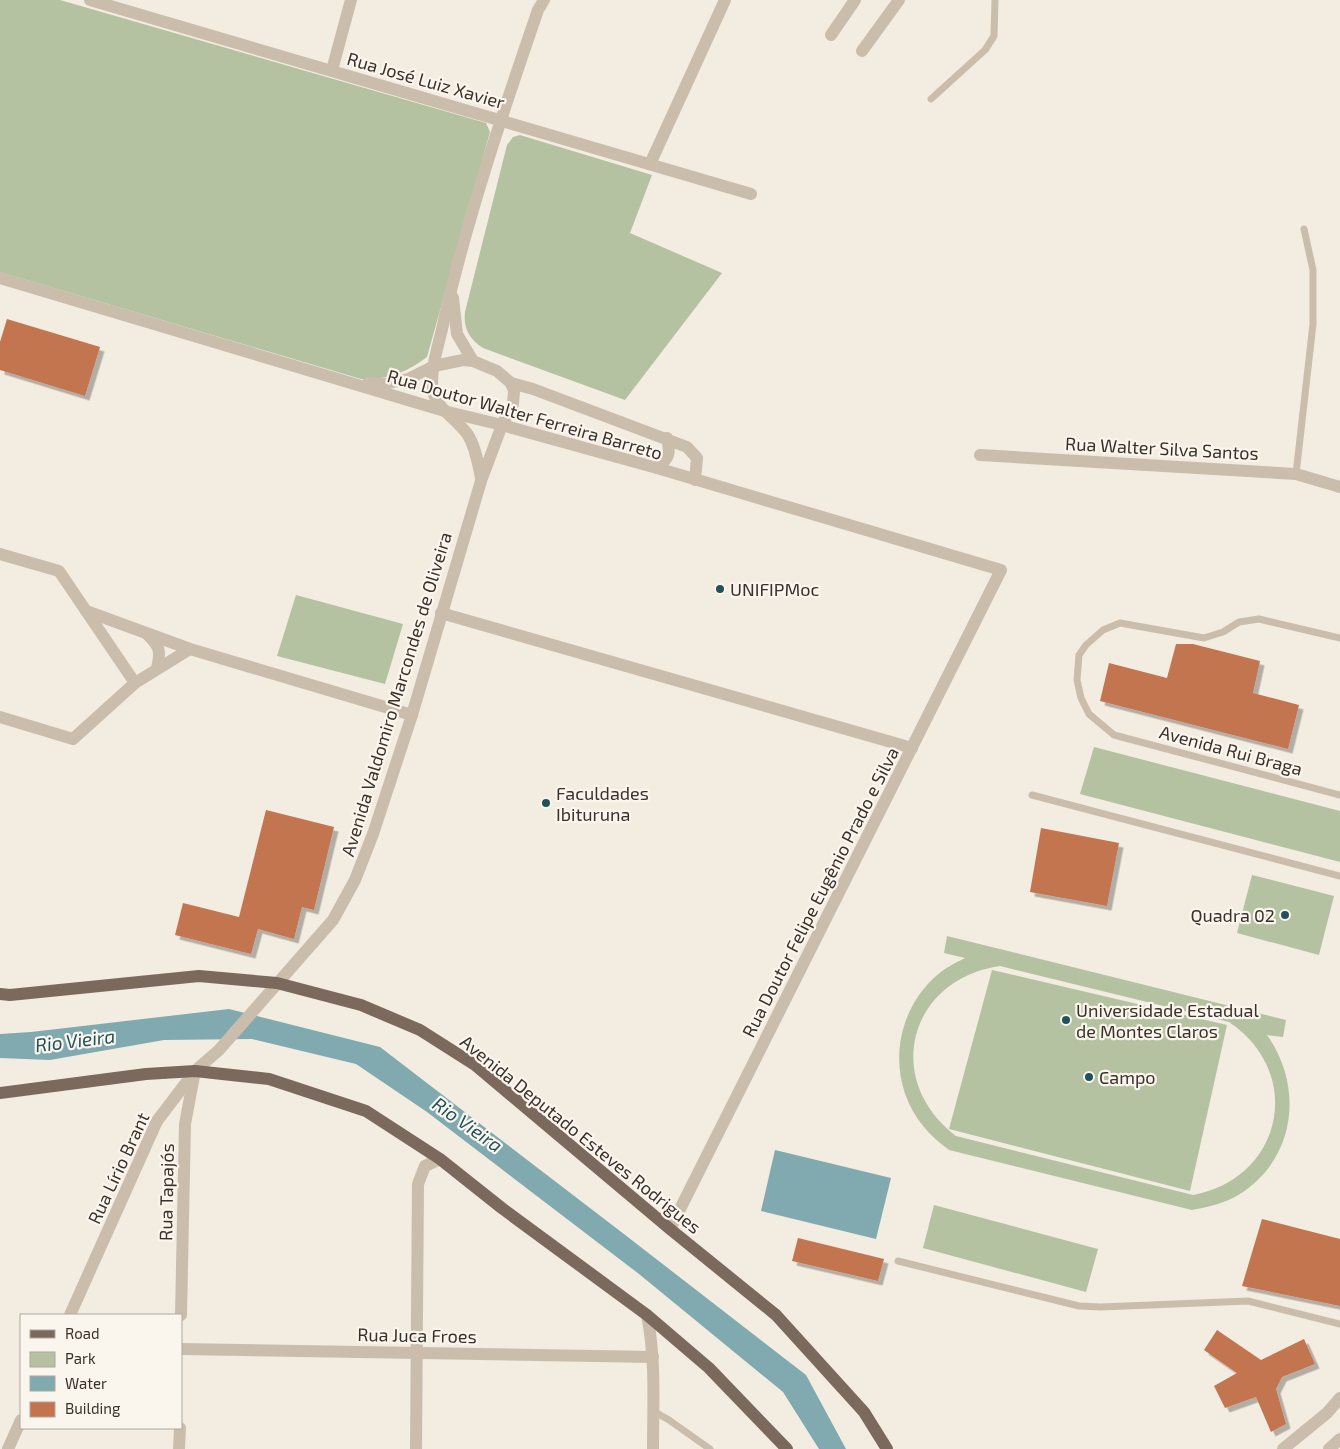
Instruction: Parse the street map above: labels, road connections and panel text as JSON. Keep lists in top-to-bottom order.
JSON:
{
  "streets": {
    "main road": ["Avenida Deputado Esteves Rodrigues"],
    "street": [
      "Rua José Luiz Xavier",
      "Rua Doutor Walter Ferreira Barreto",
      "Rua Walter Silva Santos",
      "Avenida Valdomiro Marcondes de Oliveira",
      "Rua Doutor Felipe Eugênio Prado e Silva",
      "Rua Lírio Brant",
      "Rua Tapajós",
      "Rua Juca Froes"
    ],
    "lane": ["Avenida Rui Braga"]
  },
  "crossings": [
    ["Rua José Luiz Xavier", "Avenida Valdomiro Marcondes de Oliveira"],
    ["Rua Doutor Walter Ferreira Barreto", "Avenida Valdomiro Marcondes de Oliveira"],
    ["Rua Doutor Walter Ferreira Barreto", "Rua Doutor Felipe Eugênio Prado e Silva"],
    ["Avenida Valdomiro Marcondes de Oliveira", "Avenida Deputado Esteves Rodrigues"],
    ["Avenida Valdomiro Marcondes de Oliveira", "Rua Lírio Brant"],
    ["Rua Doutor Felipe Eugênio Prado e Silva", "Avenida Deputado Esteves Rodrigues"],
    ["Rua Lírio Brant", "Rua Tapajós"]
  ],
  "water": ["Rio Vieira"],
  "places": [
    "UNIFIPMoc",
    "Faculdades Ibituruna",
    "Quadra 02",
    "Universidade Estadual de Montes Claros",
    "Campo"
  ],
  "legend": [
    "Road",
    "Park",
    "Water",
    "Building"
  ]
}
